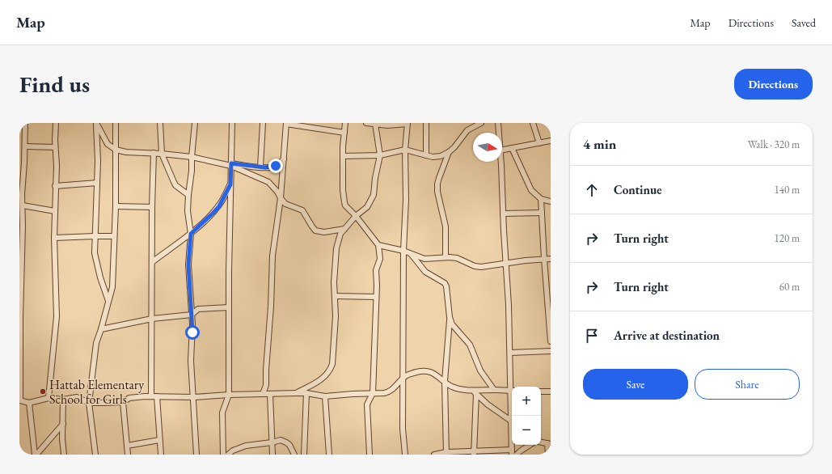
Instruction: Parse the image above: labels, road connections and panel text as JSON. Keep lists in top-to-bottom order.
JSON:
{
  "places": ["Hattab Elementary School for Girls"],
  "north": "right",
  "page": {
    "header": "Map",
    "nav": ["Map", "Directions", "Saved"],
    "buttons": [
      "Directions",
      ["Save", "Share"]
    ],
    "title": "Find us",
    "heading": ["4 min", "Walk · 320 m"],
    "list": [
      ["Continue", "140 m"],
      ["Turn right", "120 m"],
      ["Turn right", "60 m"],
      "Arrive at destination"
    ],
    "map_buttons": ["+", "−"]
  }
}
